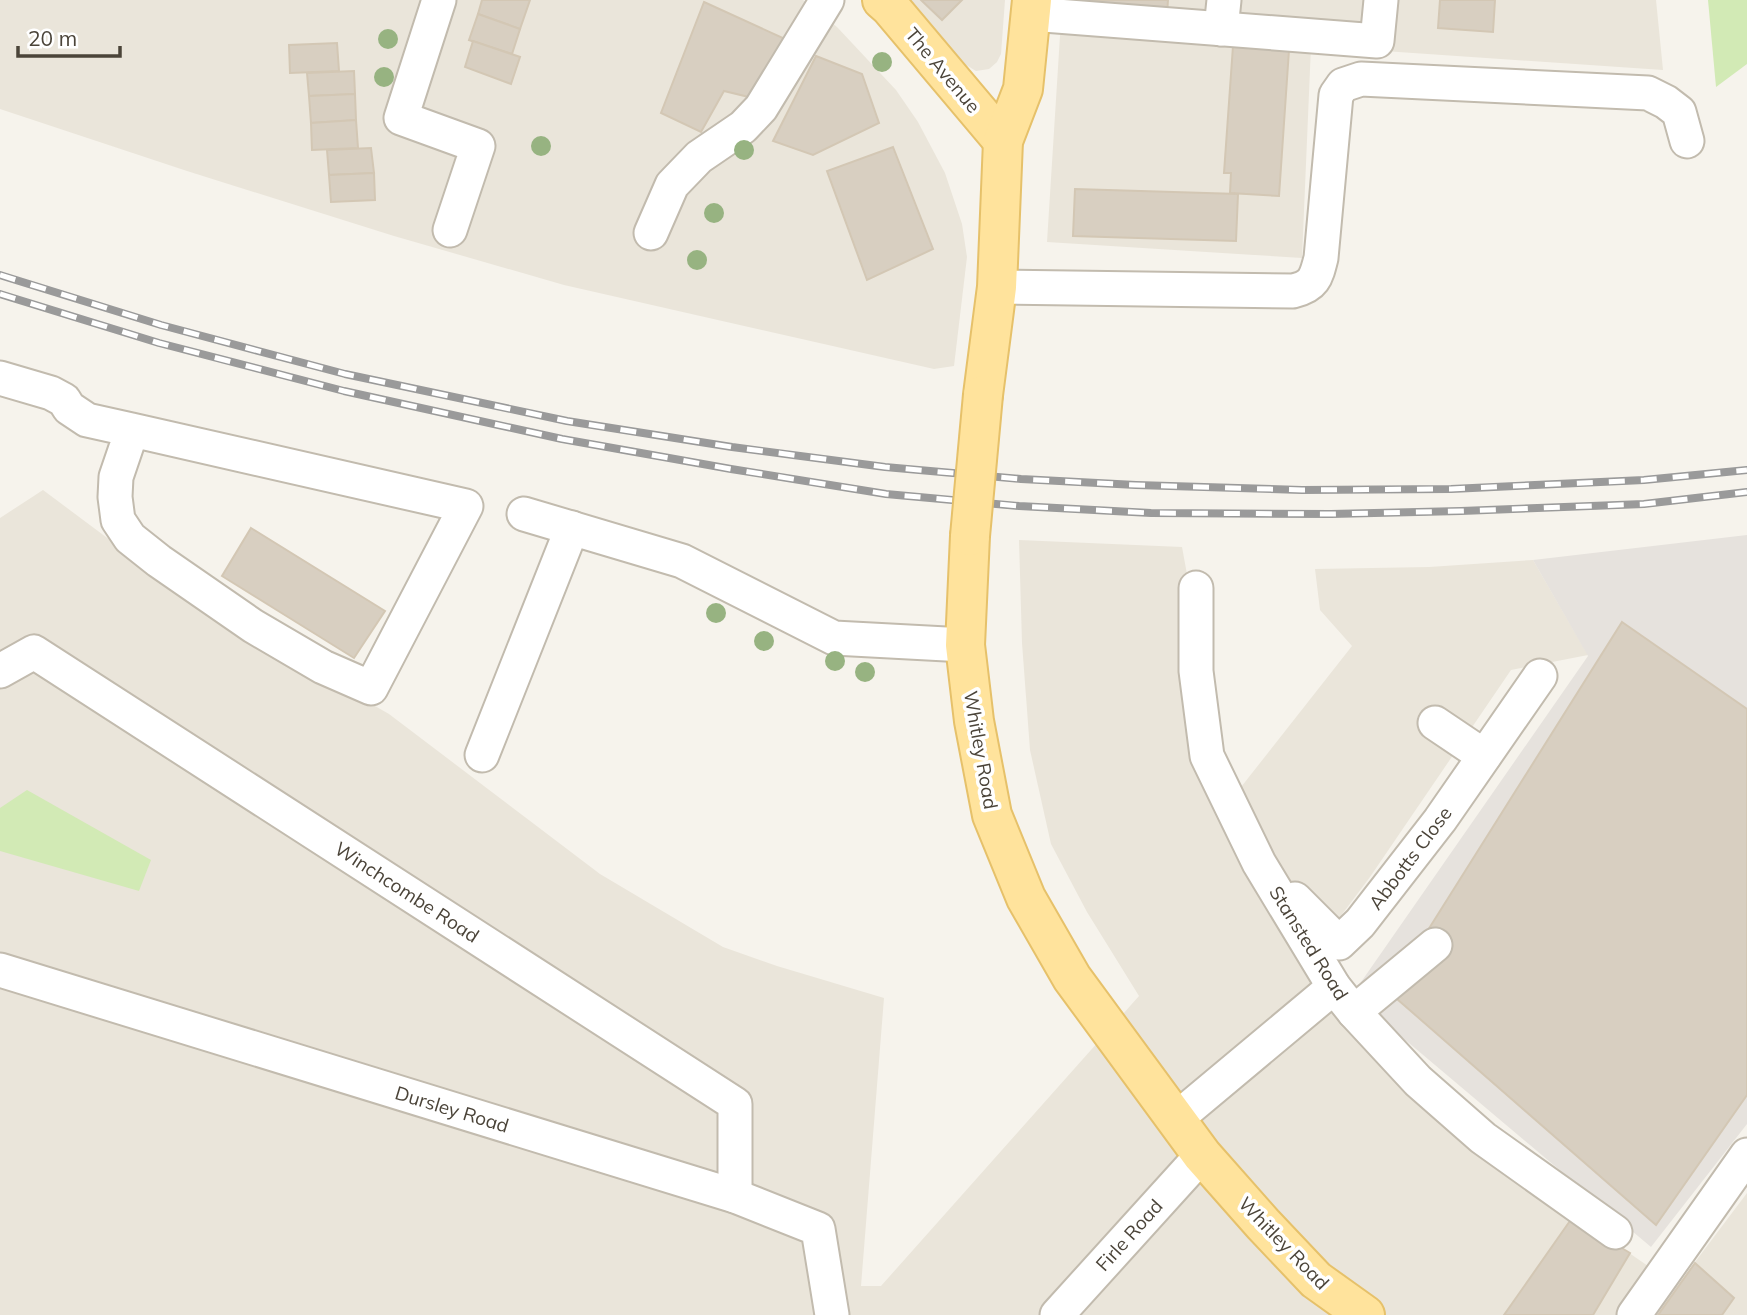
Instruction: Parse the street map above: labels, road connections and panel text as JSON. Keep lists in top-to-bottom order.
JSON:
{
  "streets": {
    "main road": ["The Avenue", "Whitley Road"],
    "street": [
      "Abbotts Close",
      "Winchcombe Road",
      "Stansted Road",
      "Dursley Road",
      "Firle Road"
    ]
  },
  "crossings": [
    ["The Avenue", "Whitley Road"],
    ["Whitley Road", "Firle Road"],
    ["Abbotts Close", "Stansted Road"],
    ["Winchcombe Road", "Dursley Road"]
  ],
  "scale_bar": "20 m"
}
